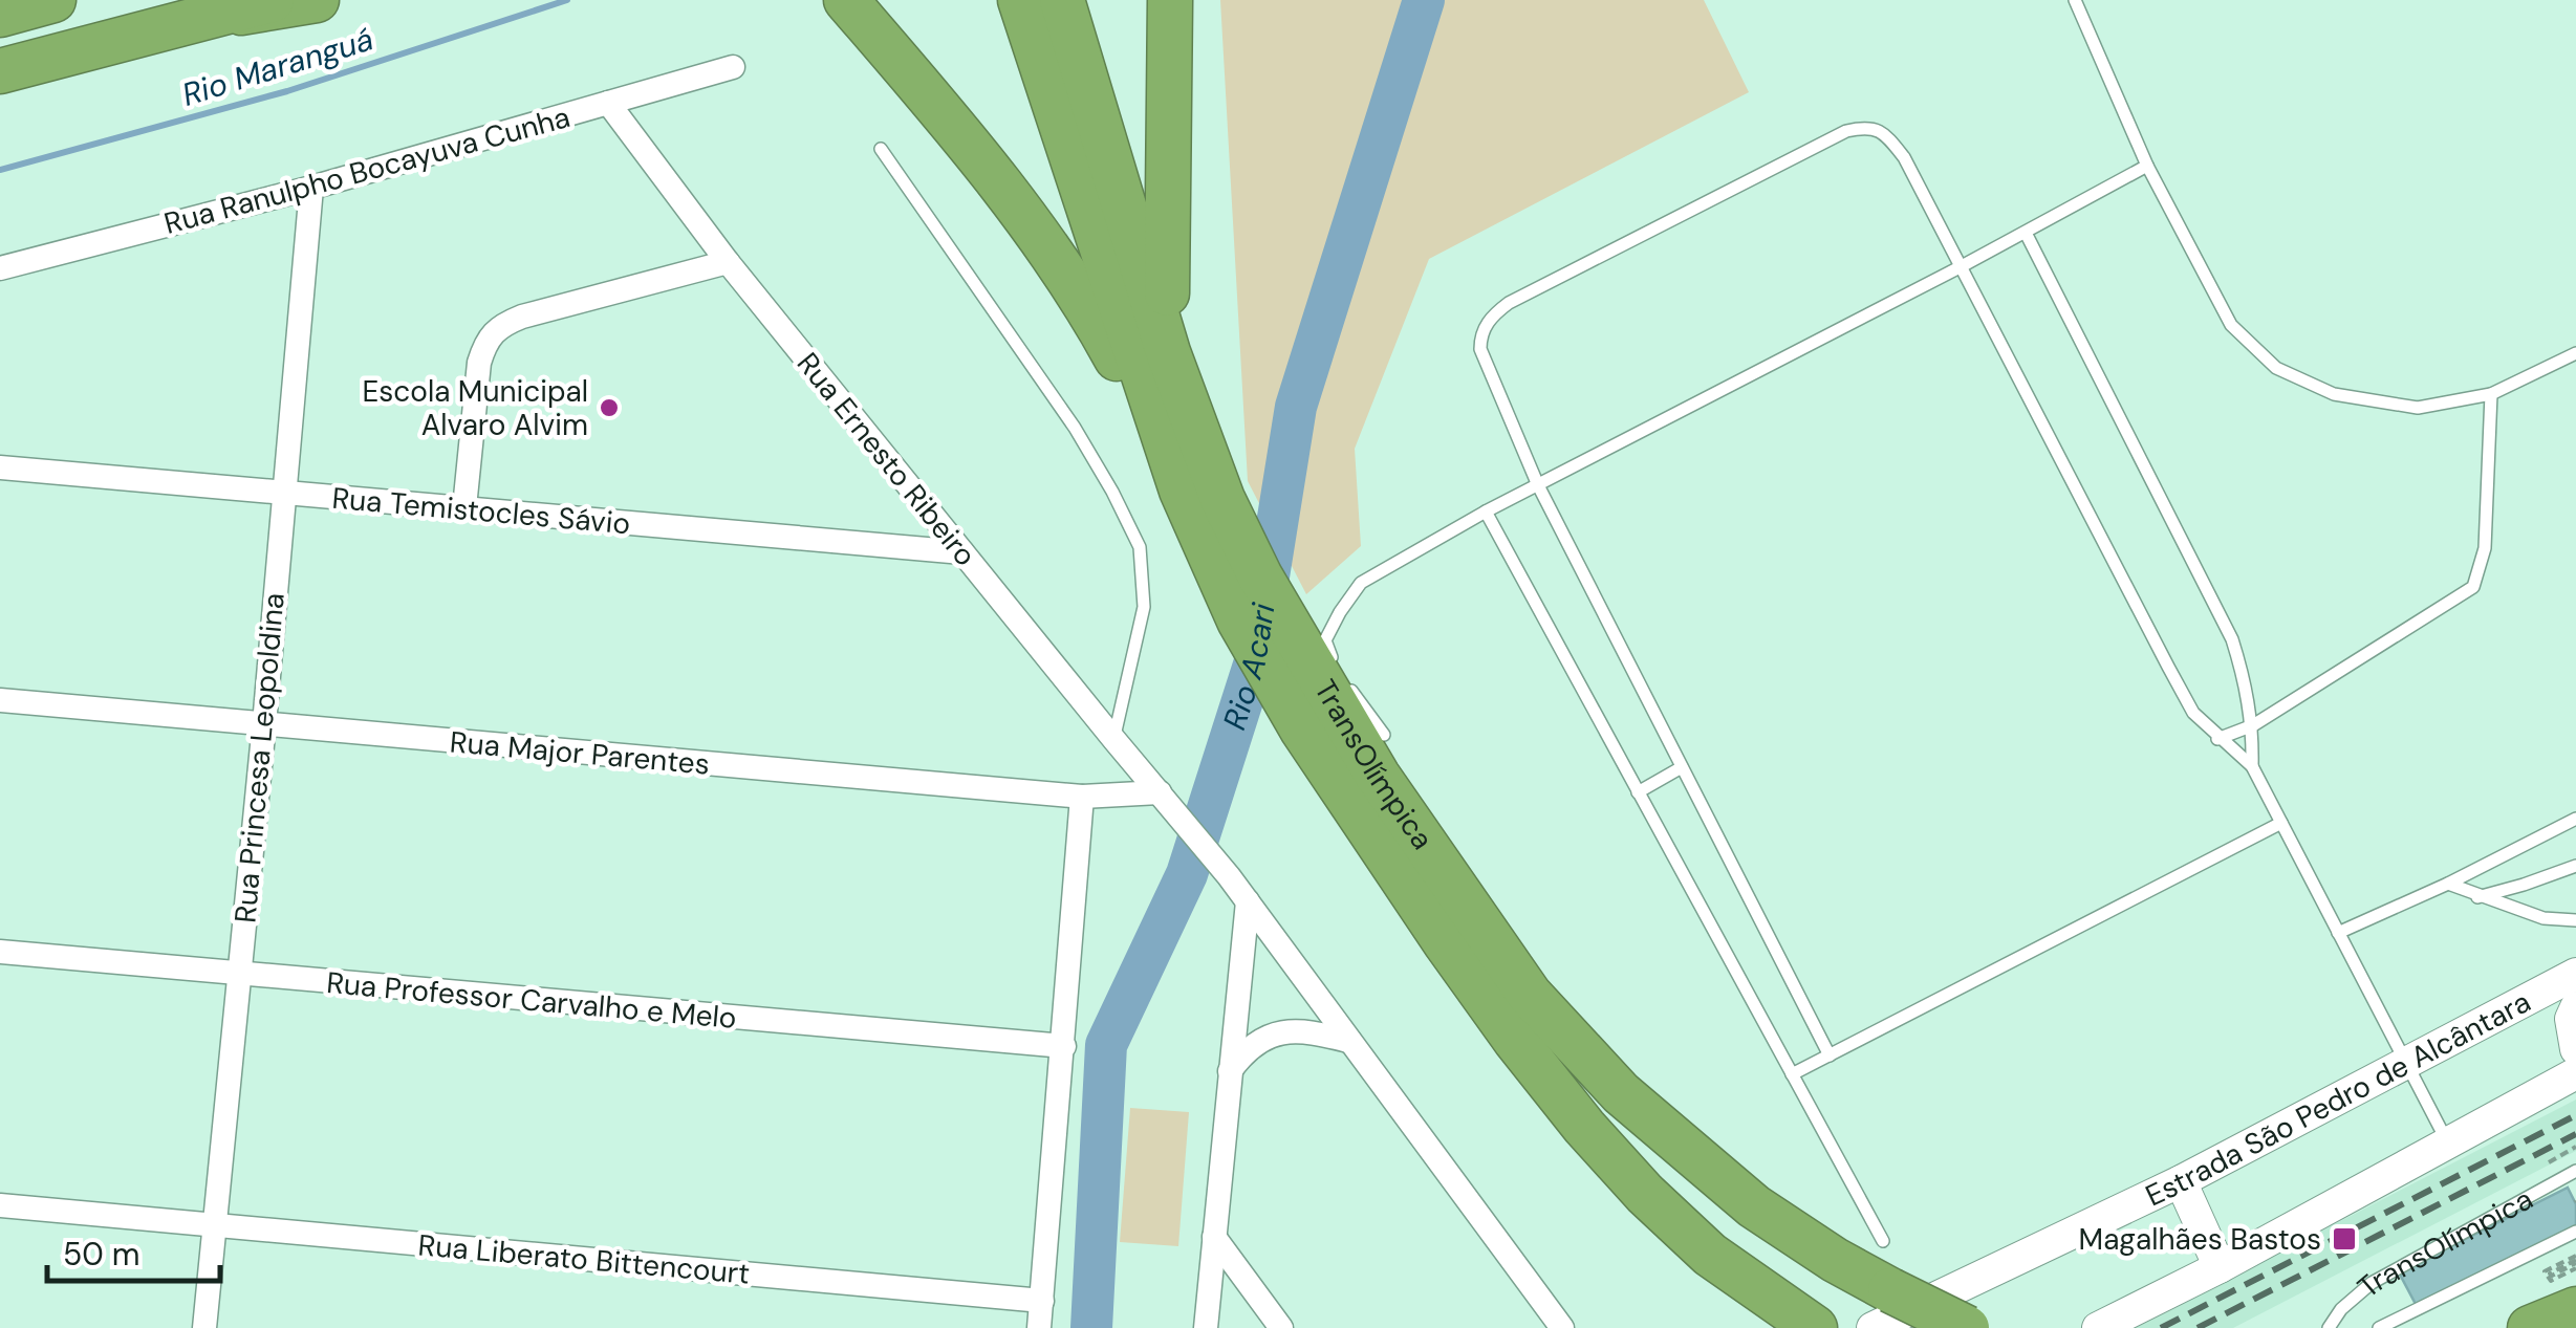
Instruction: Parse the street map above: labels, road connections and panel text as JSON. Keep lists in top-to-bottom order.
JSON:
{
  "streets": {
    "highway": ["TransOlímpica"],
    "street": [
      "Rua Ranulpho Bocayuva Cunha",
      "Rua Ernesto Ribeiro",
      "Rua Temistocles Sávio",
      "Rua Major Parentes",
      "Rua Princesa Leopoldina",
      "Rua Professor Carvalho e Melo",
      "Estrada São Pedro de Alcântara",
      "Rua Liberato Bittencourt"
    ]
  },
  "crossings": [
    ["Rua Ranulpho Bocayuva Cunha", "Rua Ernesto Ribeiro"],
    ["Rua Ranulpho Bocayuva Cunha", "Rua Princesa Leopoldina"],
    ["Rua Ernesto Ribeiro", "Rua Temistocles Sávio"],
    ["Rua Ernesto Ribeiro", "Rua Major Parentes"],
    ["Rua Temistocles Sávio", "Rua Princesa Leopoldina"],
    ["Rua Major Parentes", "Rua Princesa Leopoldina"],
    ["Rua Princesa Leopoldina", "Rua Professor Carvalho e Melo"],
    ["Rua Princesa Leopoldina", "Rua Liberato Bittencourt"],
    ["TransOlímpica", "Estrada São Pedro de Alcântara"]
  ],
  "water": ["Rio Maranguá", "Rio Acari"],
  "places": {
    "other": ["Escola Municipal Alvaro Alvim"],
    "transit": ["Magalhães Bastos"]
  },
  "scale_bar": "50 m"
}
